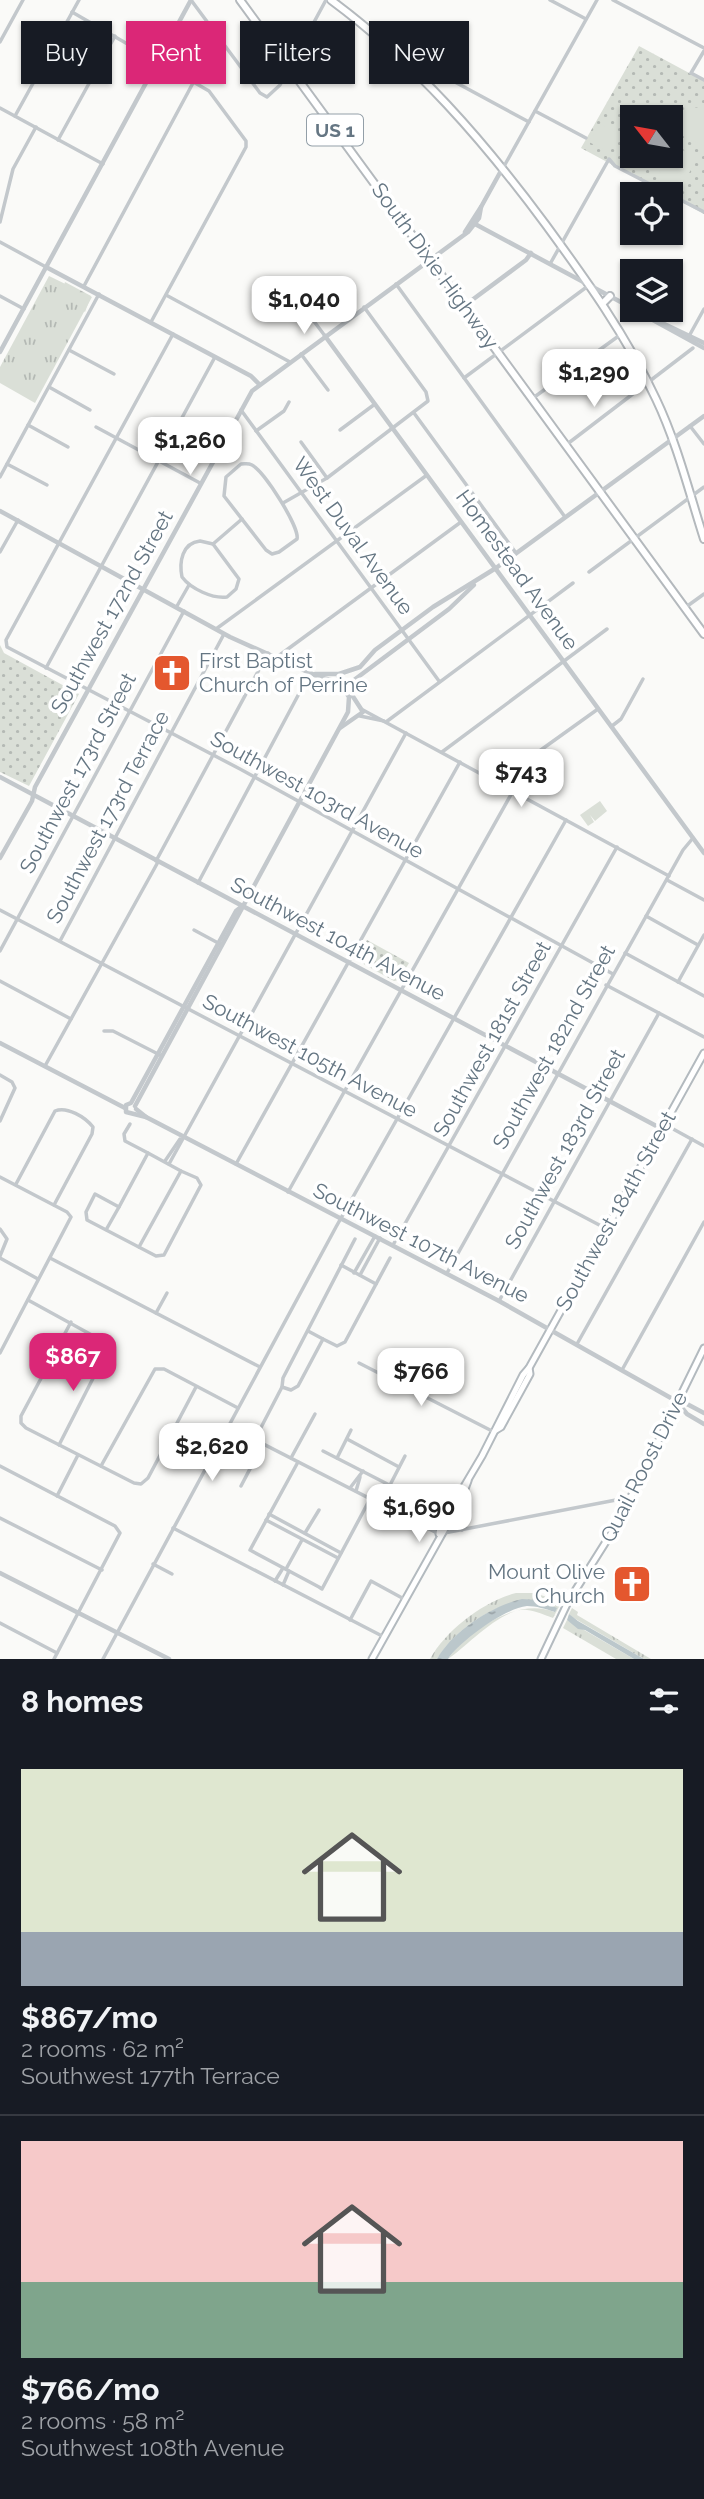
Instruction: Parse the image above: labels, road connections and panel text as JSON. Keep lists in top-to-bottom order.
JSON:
{
  "streets": {
    "highway": ["US 1", "South Dixie Highway"],
    "main road": ["Southwest 184th Street", "Quail Roost Drive"],
    "street": [
      "West Duval Avenue",
      "Homestead Avenue",
      "Southwest 172nd Street",
      "Southwest 173rd Street",
      "Southwest 103rd Avenue",
      "Southwest 173rd Terrace",
      "Southwest 104th Avenue",
      "Southwest 181st Street",
      "Southwest 182nd Street",
      "Southwest 105th Avenue",
      "Southwest 183rd Street",
      "Southwest 107th Avenue"
    ]
  },
  "crossings": [
    ["South Dixie Highway", "Southwest 172nd Street"],
    ["West Duval Avenue", "Southwest 172nd Street"],
    ["Homestead Avenue", "Southwest 172nd Street"],
    ["Homestead Avenue", "Southwest 182nd Street"],
    ["Southwest 172nd Street", "Southwest 103rd Avenue"],
    ["Southwest 172nd Street", "Southwest 104th Avenue"],
    ["Southwest 173rd Street", "Southwest 103rd Avenue"],
    ["Southwest 173rd Street", "Southwest 104th Avenue"],
    ["Southwest 173rd Street", "Southwest 105th Avenue"],
    ["Southwest 103rd Avenue", "Southwest 173rd Terrace"],
    ["Southwest 103rd Avenue", "Southwest 181st Street"],
    ["Southwest 103rd Avenue", "Southwest 182nd Street"],
    ["Southwest 173rd Terrace", "Southwest 104th Avenue"],
    ["Southwest 173rd Terrace", "Southwest 105th Avenue"],
    ["Southwest 104th Avenue", "Southwest 181st Street"],
    ["Southwest 104th Avenue", "Southwest 182nd Street"],
    ["Southwest 104th Avenue", "Southwest 183rd Street"],
    ["Southwest 104th Avenue", "Southwest 184th Street"],
    ["Southwest 181st Street", "Southwest 105th Avenue"],
    ["Southwest 181st Street", "Southwest 107th Avenue"],
    ["Southwest 182nd Street", "Southwest 105th Avenue"],
    ["Southwest 182nd Street", "Southwest 107th Avenue"],
    ["Southwest 105th Avenue", "Southwest 183rd Street"],
    ["Southwest 105th Avenue", "Southwest 184th Street"],
    ["Southwest 183rd Street", "Southwest 107th Avenue"],
    ["Southwest 184th Street", "Southwest 107th Avenue"],
    ["Southwest 107th Avenue", "Quail Roost Drive"]
  ],
  "places": {
    "church": ["First Baptist Church of Perrine", "Mount Olive Church"]
  },
  "north": "top left",
  "page": {
    "chip": [
      "Buy",
      "Rent",
      "Filters",
      "New"
    ],
    "price": [
      "$1,040",
      "$1,290",
      "$1,260",
      "$743",
      "$867",
      "$766",
      "$2,620",
      "$1,690"
    ],
    "heading": "8 homes",
    "list": [
      {
        "name": "$867/mo",
        "note": "2 rooms · 62 m² · Southwest 177th Terrace"
      },
      {
        "name": "$766/mo",
        "note": "2 rooms · 58 m² · Southwest 108th Avenue"
      }
    ]
  }
}
